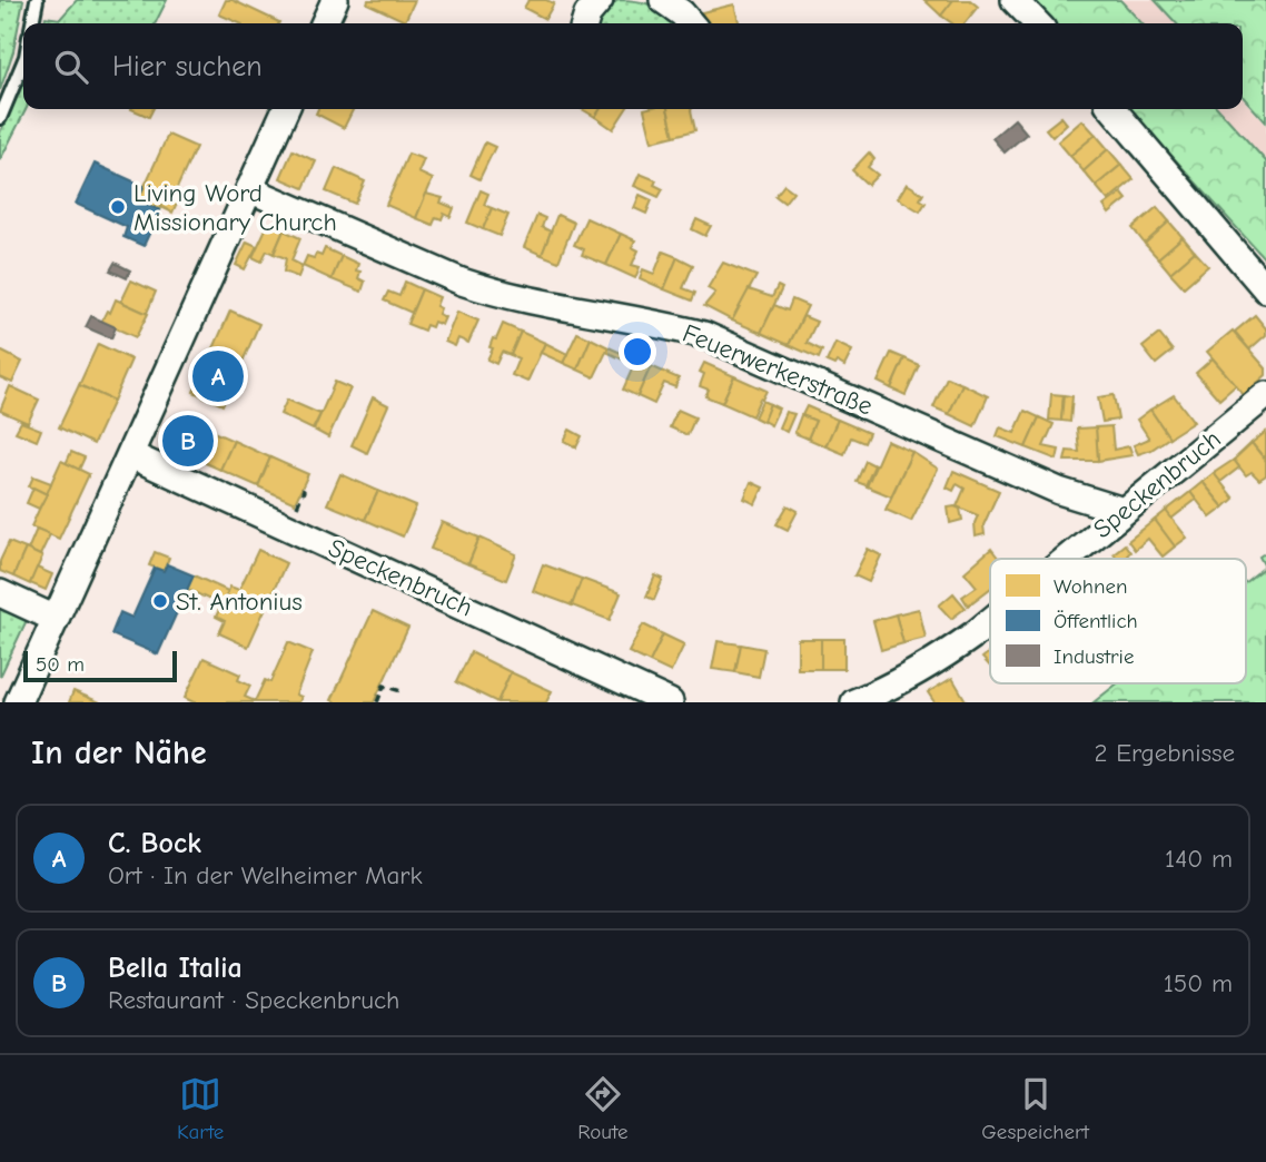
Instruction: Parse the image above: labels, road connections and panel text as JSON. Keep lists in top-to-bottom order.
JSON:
{
  "streets": {
    "street": ["Feuerwerkerstraße", "Speckenbruch"]
  },
  "crossings": [
    ["Feuerwerkerstraße", "Speckenbruch"]
  ],
  "places": ["Living Word Missionary Church", "St. Antonius"],
  "legend": ["Wohnen", "Öffentlich", "Industrie"],
  "scale_bar": "50 m",
  "page": {
    "search": "Hier suchen",
    "pins": ["A", "B"],
    "scale": "50 m",
    "heading": ["In der Nähe", "2 Ergebnisse"],
    "list": [
      {
        "mark": "A",
        "name": "C. Bock",
        "note": "Ort · In der Welheimer Mark",
        "value": "140 m"
      },
      {
        "mark": "B",
        "name": "Bella Italia",
        "note": "Restaurant · Speckenbruch",
        "value": "150 m"
      }
    ],
    "nav": ["Karte", "Route", "Gespeichert"]
  }
}
